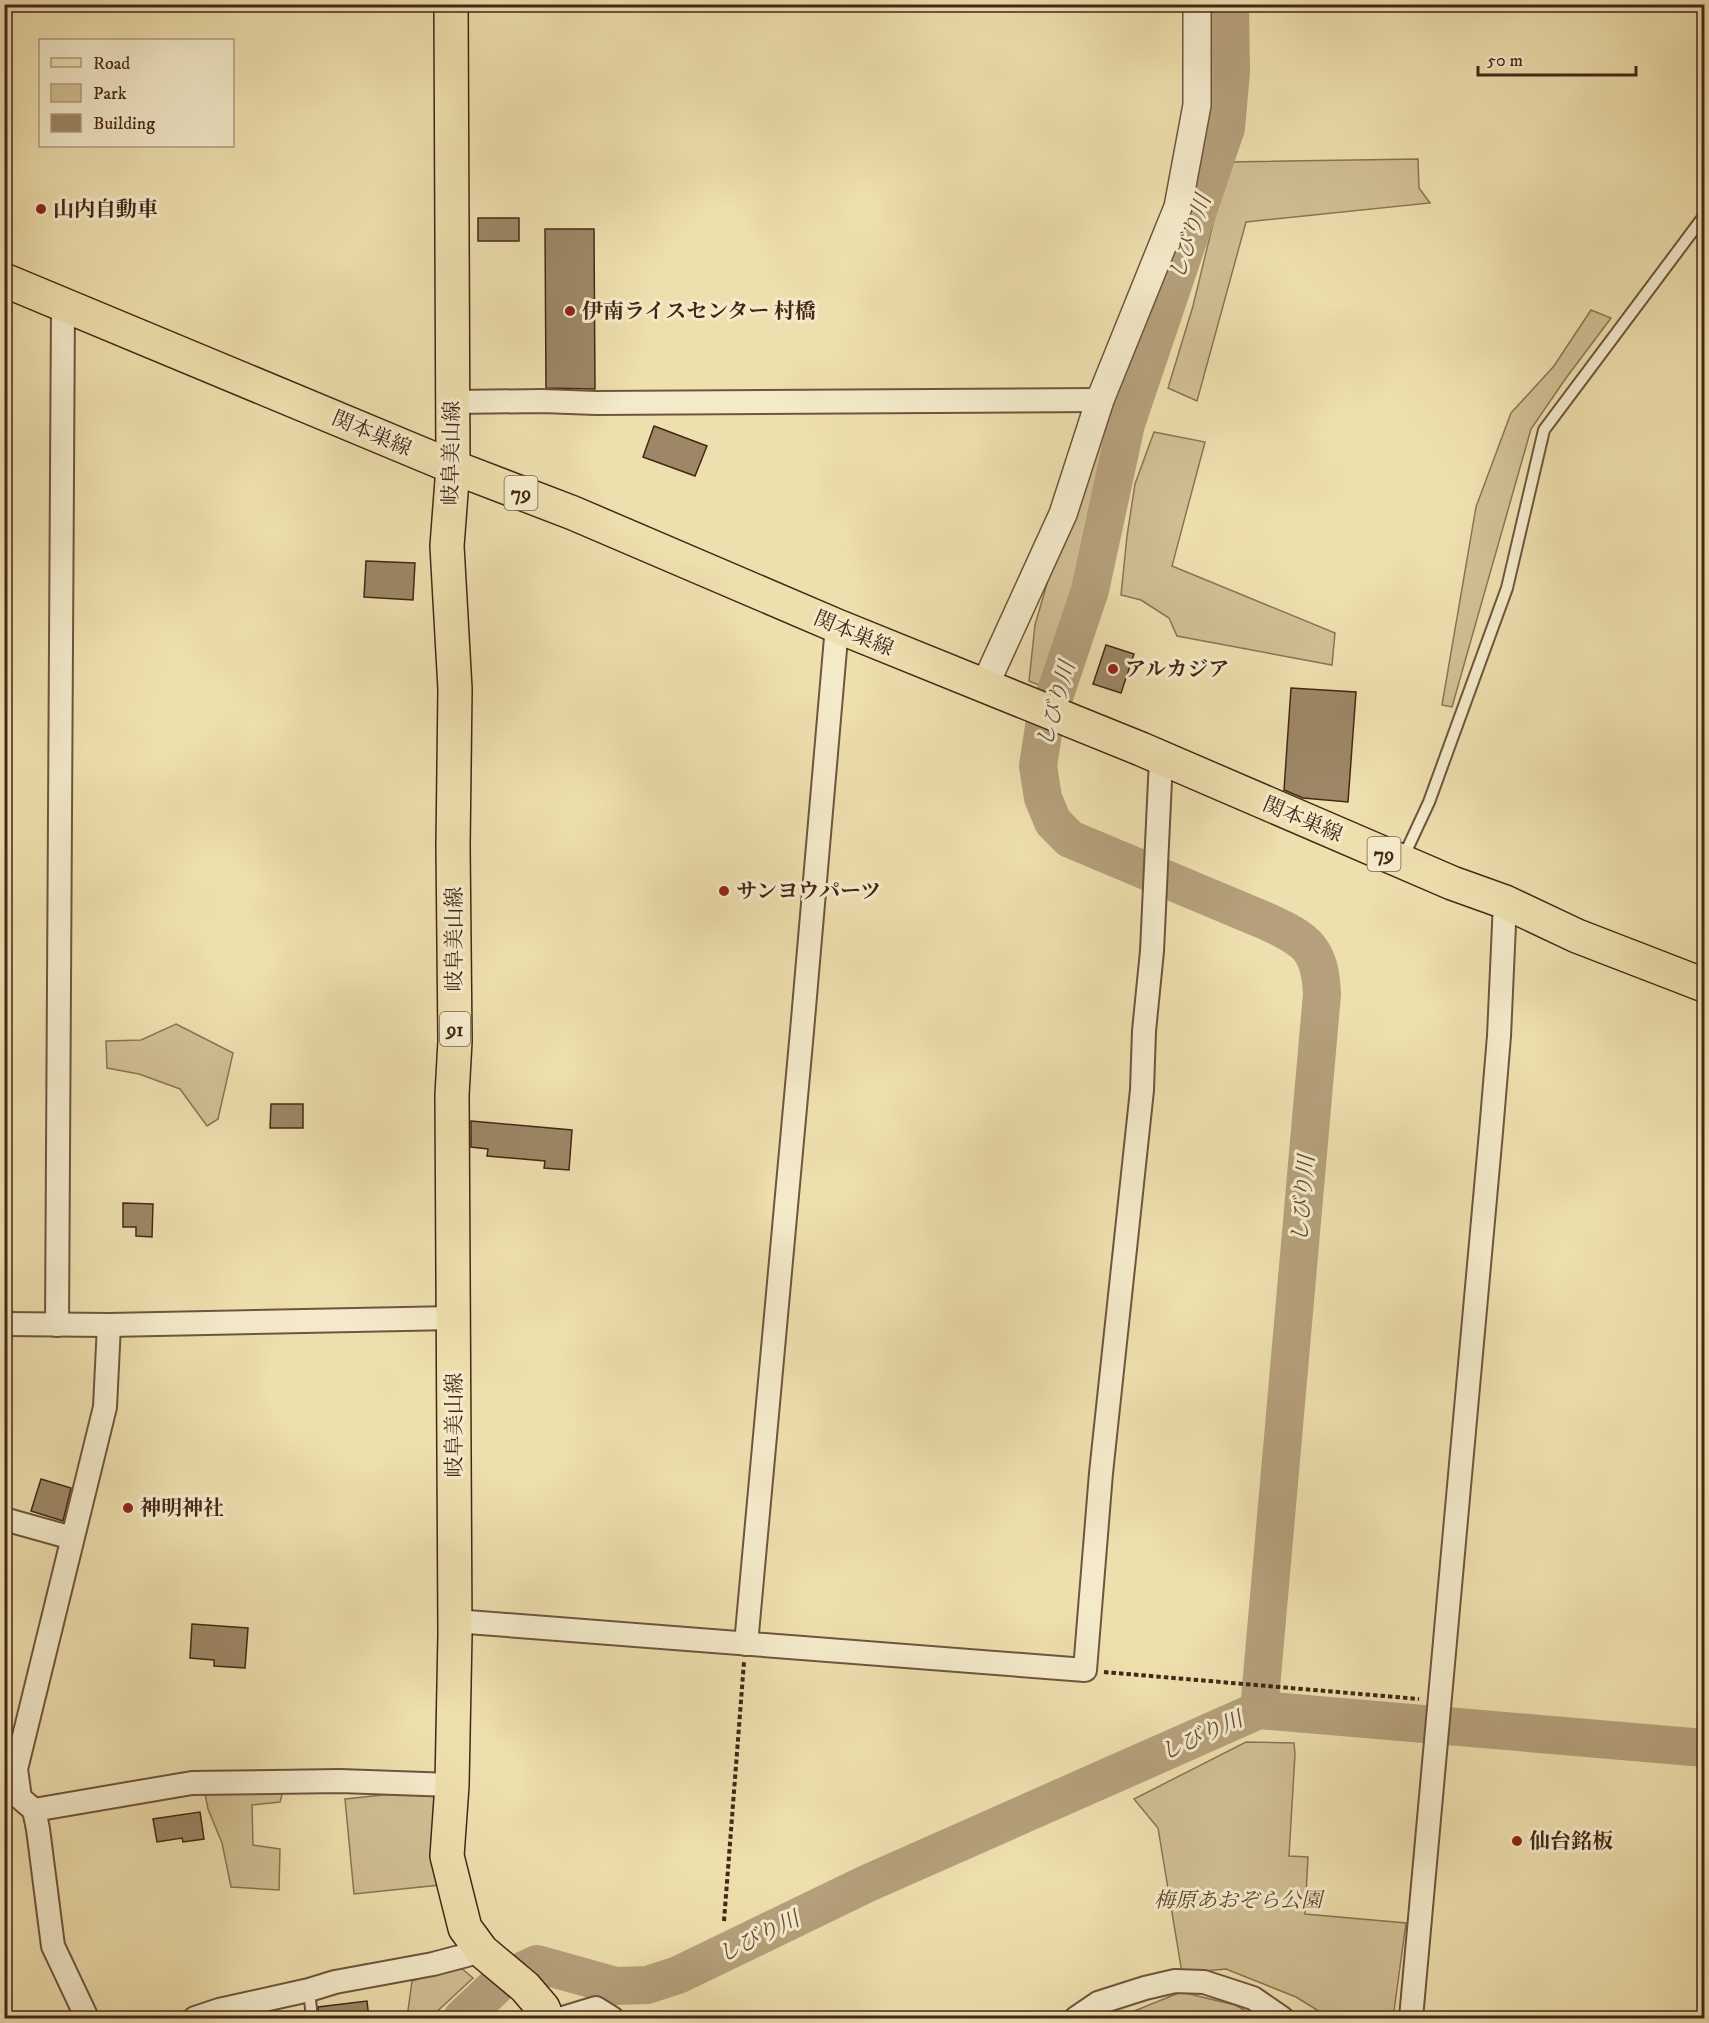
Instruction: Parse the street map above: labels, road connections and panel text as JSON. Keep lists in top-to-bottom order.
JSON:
{
  "streets": {
    "main road": [
      "関本巣線",
      "岐阜美山線",
      "79",
      "91"
    ]
  },
  "crossings": [
    ["関本巣線", "岐阜美山線"]
  ],
  "water": ["しびり川"],
  "parks": ["梅原あおぞら公園"],
  "places": [
    "山内自動車",
    "伊南ライスセンター 村橋",
    "アルカジア",
    "サンヨウパーツ",
    "神明神社",
    "仙台銘板"
  ],
  "legend": ["Road", "Park", "Building"],
  "scale_bar": "50 m"
}
